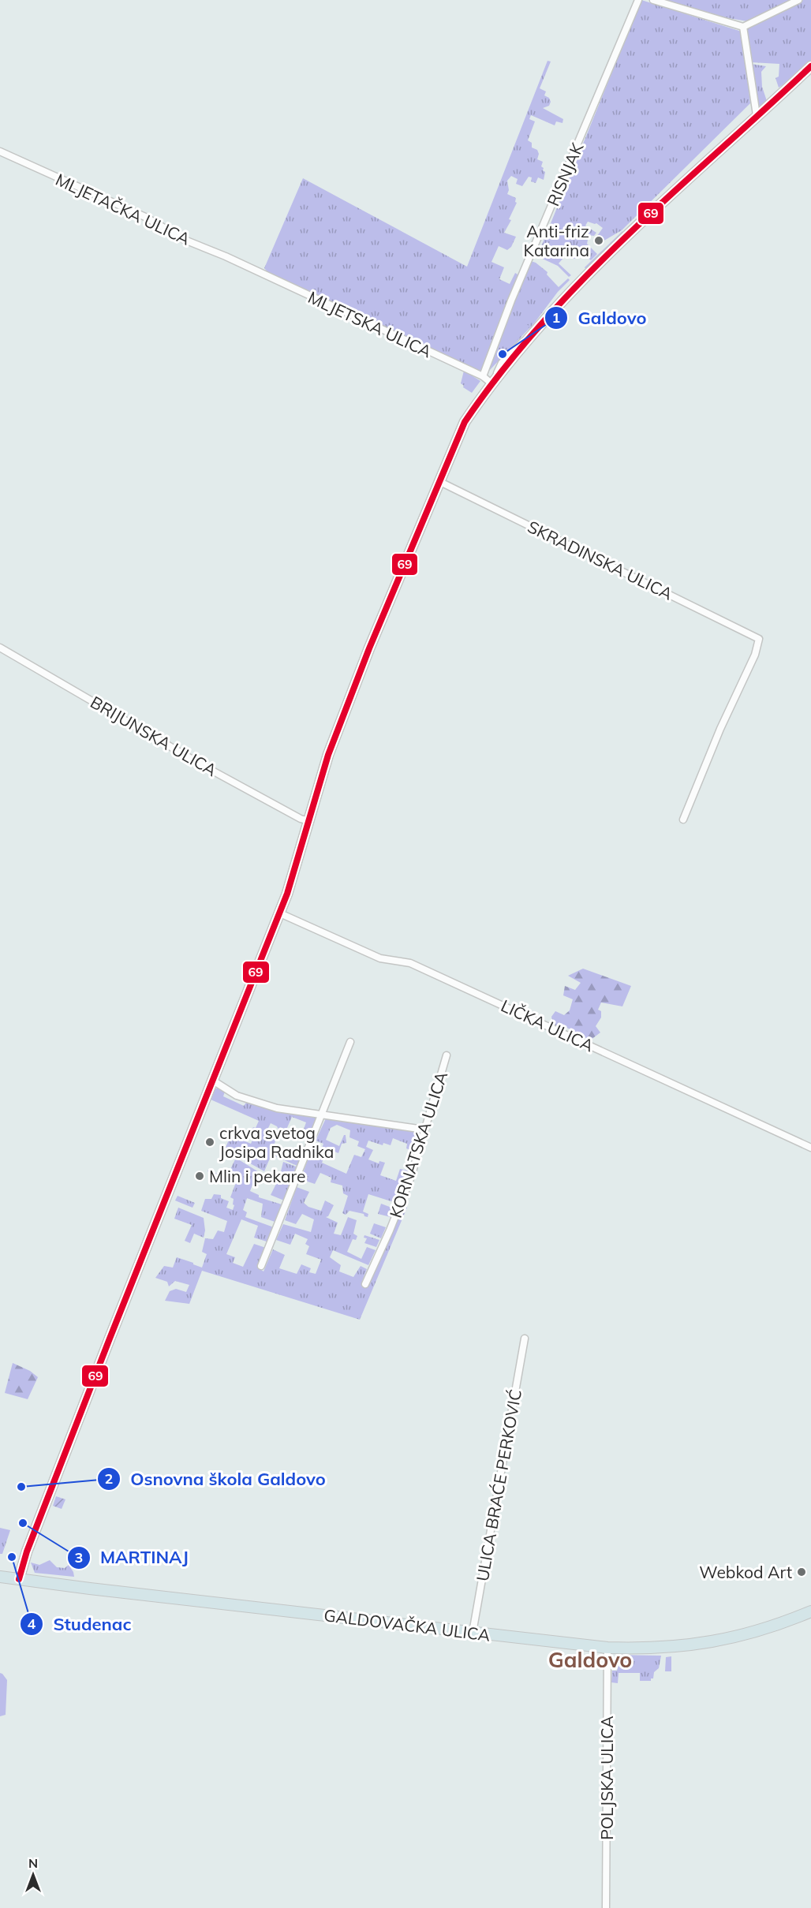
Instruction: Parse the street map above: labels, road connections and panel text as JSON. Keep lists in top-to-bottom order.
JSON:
{
  "streets": {
    "main road": ["GALDOVAČKA ULICA"],
    "street": [
      "RISNJAK",
      "MLJETAČKA ULICA",
      "MLJETSKA ULICA",
      "SKRADINSKA ULICA",
      "BRIJUNSKA ULICA",
      "LIČKA ULICA",
      "KORNATSKA ULICA",
      "ULICA BRAĆE PERKOVIĆ",
      "POLJSKA ULICA"
    ]
  },
  "crossings": [
    ["RISNJAK", "MLJETSKA ULICA"],
    ["MLJETAČKA ULICA", "MLJETSKA ULICA"],
    ["ULICA BRAĆE PERKOVIĆ", "GALDOVAČKA ULICA"],
    ["GALDOVAČKA ULICA", "POLJSKA ULICA"]
  ],
  "districts": ["Galdovo"],
  "places": [
    "Anti-friz Katarina",
    "Galdovo",
    "crkva svetog Josipa Radnika",
    "Mlin i pekare",
    "Osnovna škola Galdovo",
    "MARTINAJ",
    "Studenac",
    "Webkod Art"
  ],
  "lines": ["transit line 69"],
  "north": "top"
}
